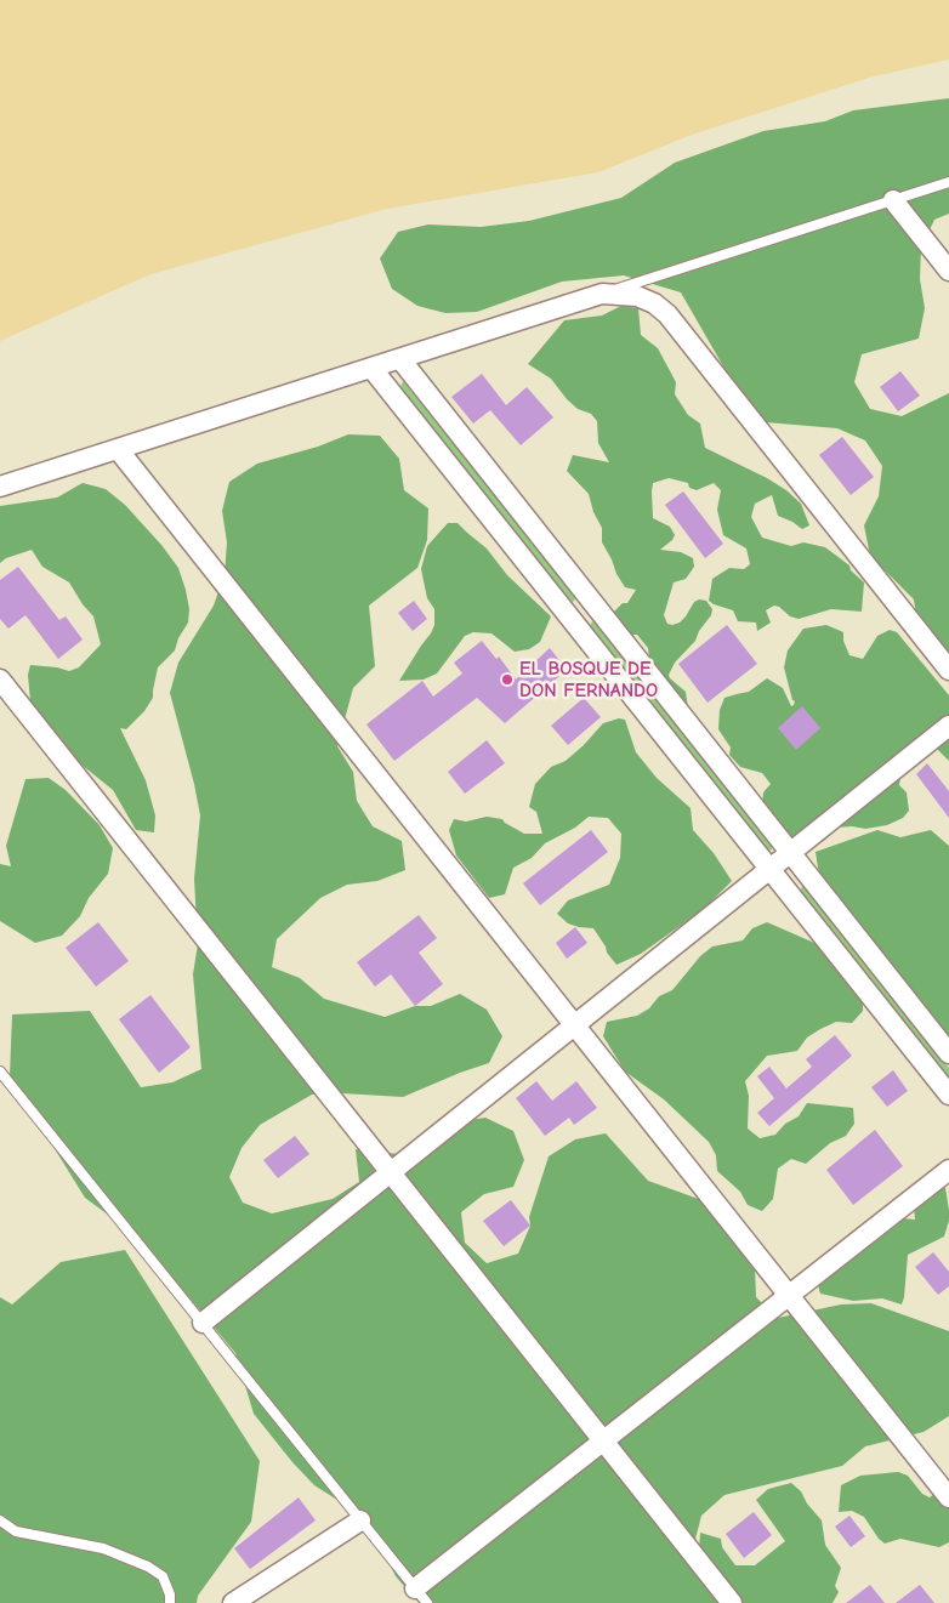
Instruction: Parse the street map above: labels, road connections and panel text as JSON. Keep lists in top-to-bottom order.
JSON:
{
  "places": ["EL BOSQUE DE DON FERNANDO"]
}
